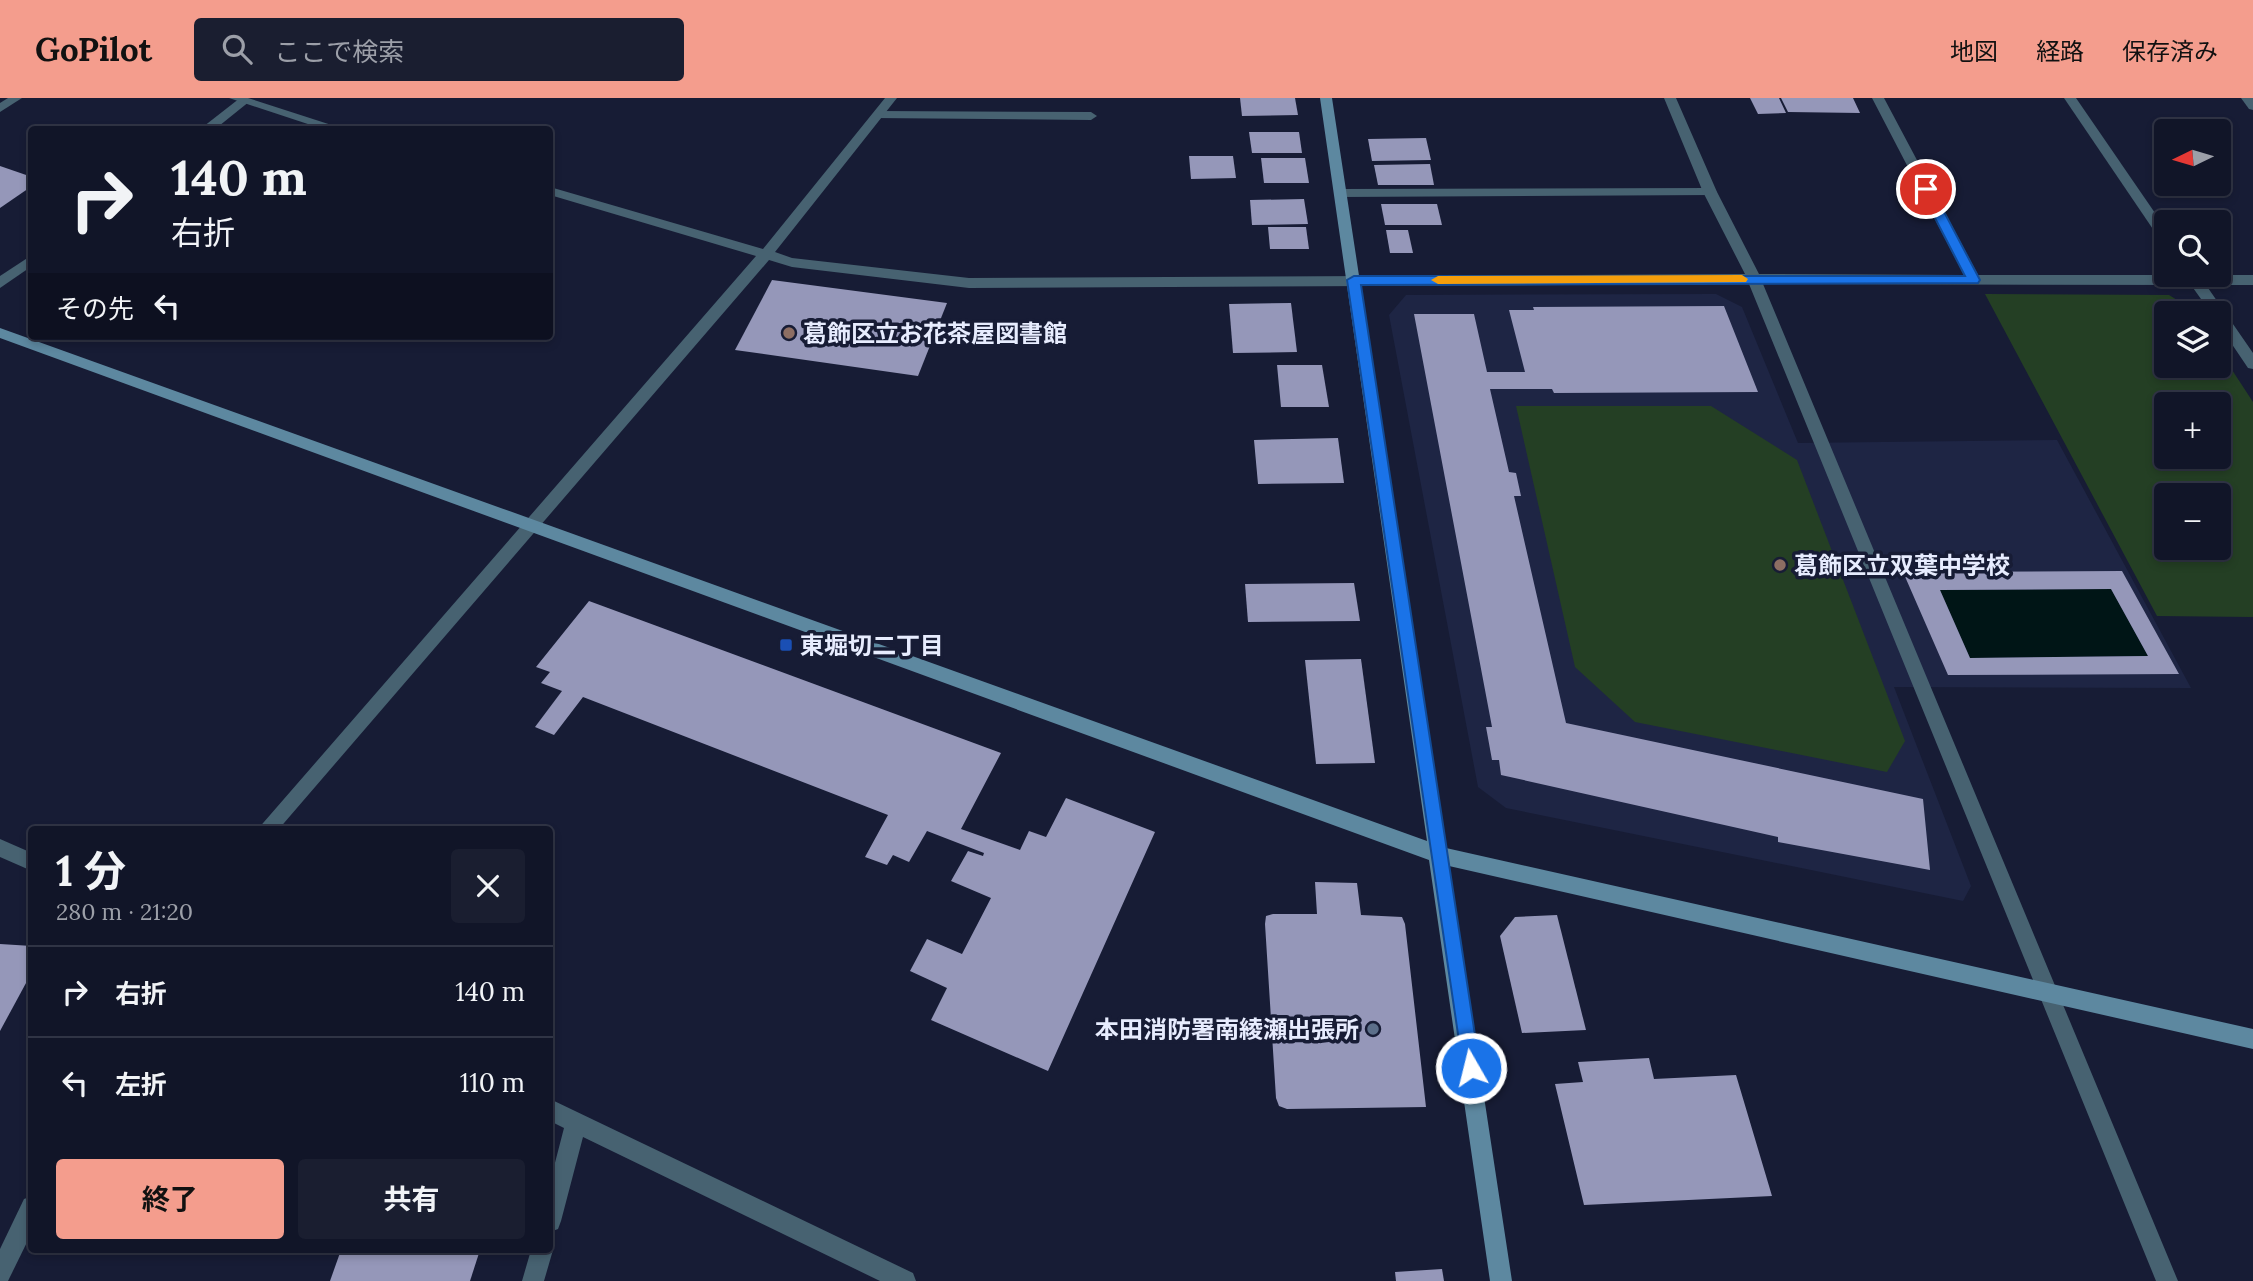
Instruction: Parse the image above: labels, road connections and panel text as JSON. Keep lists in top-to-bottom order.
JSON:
{
  "places": {
    "other": ["葛飾区立お花茶屋図書館", "葛飾区立双葉中学校", "本田消防署南綾瀬出張所"],
    "transit": ["東堀切二丁目"]
  },
  "north": "left",
  "page": {
    "header": "GoPilot",
    "search": "ここで検索",
    "nav": ["地図", "経路", "保存済み"],
    "map_buttons": ["+", "−"],
    "turn": ["140 m", "右折"],
    "then": "その先",
    "heading": ["1 分", "280 m · 21:20"],
    "list": [
      {
        "name": "右折",
        "value": "140 m"
      },
      {
        "name": "左折",
        "value": "110 m"
      }
    ],
    "buttons": ["終了", "共有"]
  }
}
